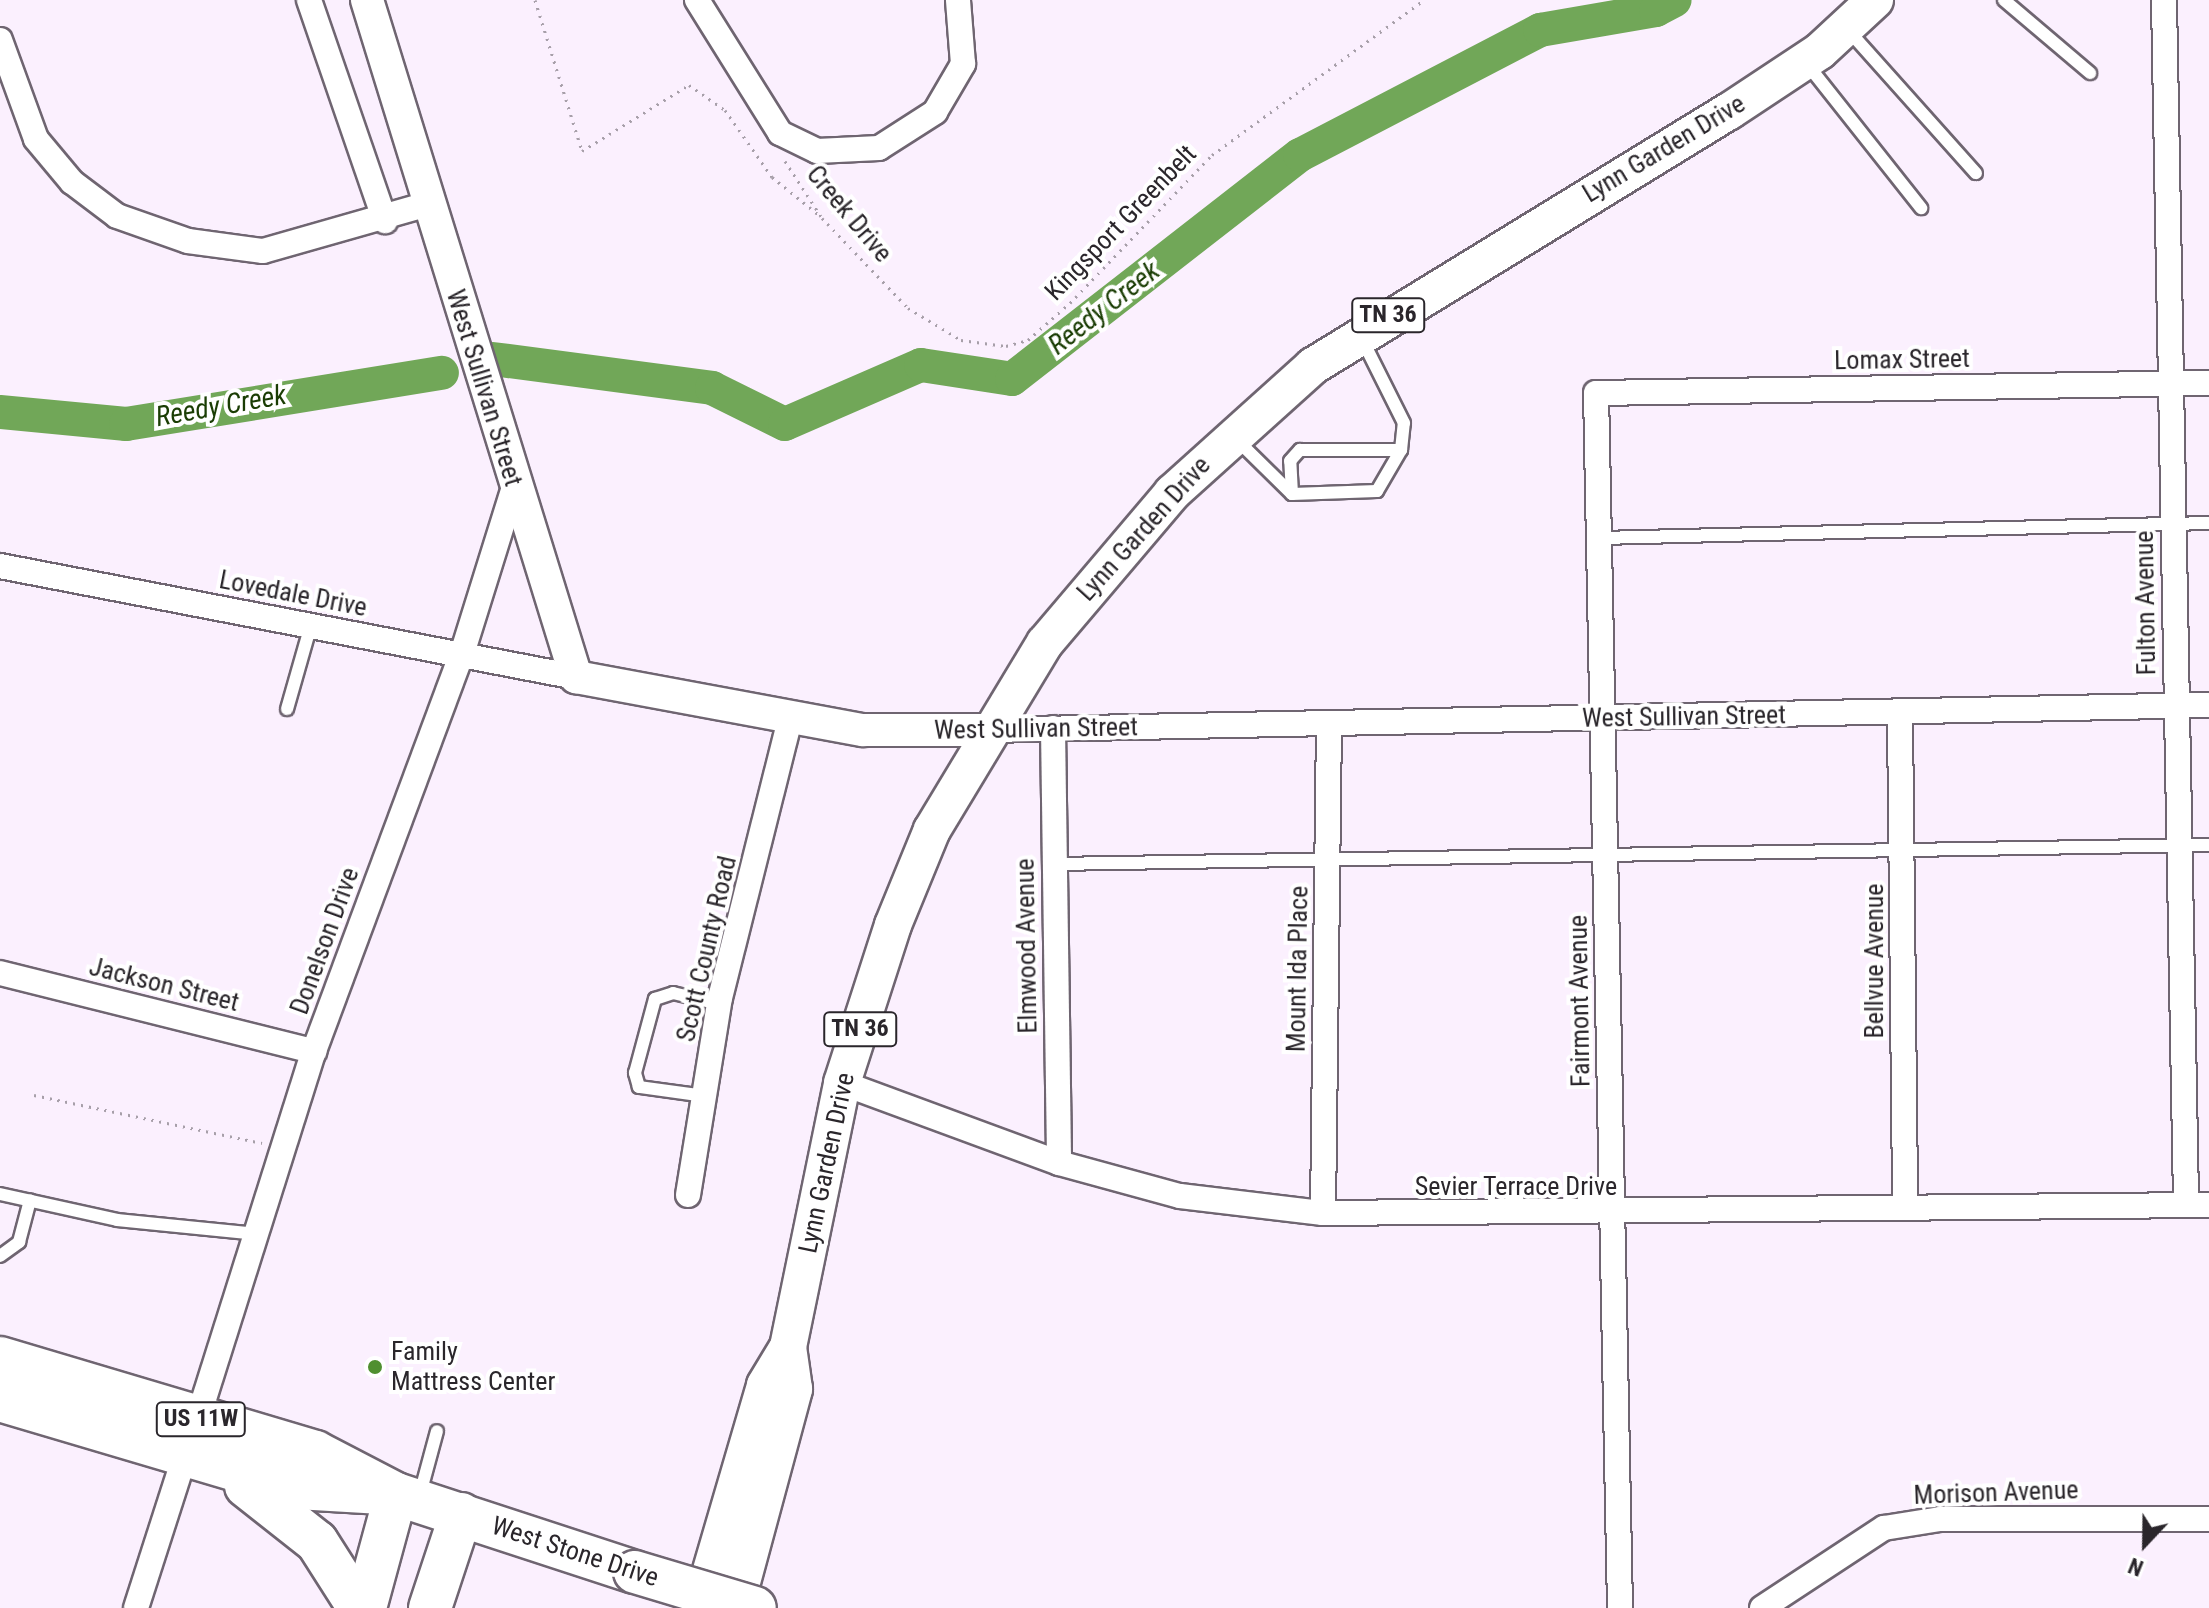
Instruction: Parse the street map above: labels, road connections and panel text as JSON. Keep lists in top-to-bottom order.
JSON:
{
  "streets": {
    "highway": ["US 11W", "West Stone Drive"],
    "main road": ["Lynn Garden Drive", "TN 36"],
    "street": [
      "Lomax Street",
      "West Sullivan Street",
      "Lovedale Drive",
      "Fulton Avenue",
      "Donelson Drive",
      "Elmwood Avenue",
      "Scott County Road",
      "Bellvue Avenue",
      "Mount Ida Place",
      "Jackson Street",
      "Fairmont Avenue",
      "Sevier Terrace Drive",
      "Morison Avenue"
    ],
    "path": ["Creek Drive", "Kingsport Greenbelt"]
  },
  "crossings": [
    ["Lynn Garden Drive", "West Sullivan Street"],
    ["Lynn Garden Drive", "Sevier Terrace Drive"],
    ["Creek Drive", "Kingsport Greenbelt"],
    ["Lomax Street", "Fulton Avenue"],
    ["Lomax Street", "Fairmont Avenue"],
    ["West Sullivan Street", "Lovedale Drive"],
    ["West Sullivan Street", "Fulton Avenue"],
    ["West Sullivan Street", "Donelson Drive"],
    ["West Sullivan Street", "Elmwood Avenue"],
    ["West Sullivan Street", "Scott County Road"],
    ["West Sullivan Street", "Bellvue Avenue"],
    ["West Sullivan Street", "Mount Ida Place"],
    ["West Sullivan Street", "Fairmont Avenue"],
    ["Lovedale Drive", "Donelson Drive"],
    ["Fulton Avenue", "Sevier Terrace Drive"],
    ["Donelson Drive", "Jackson Street"],
    ["Donelson Drive", "West Stone Drive"],
    ["Elmwood Avenue", "Sevier Terrace Drive"],
    ["Bellvue Avenue", "Sevier Terrace Drive"],
    ["Mount Ida Place", "Sevier Terrace Drive"],
    ["Fairmont Avenue", "Sevier Terrace Drive"]
  ],
  "water": ["Reedy Creek"],
  "places": ["Family Mattress Center"],
  "north": "bottom"
}
